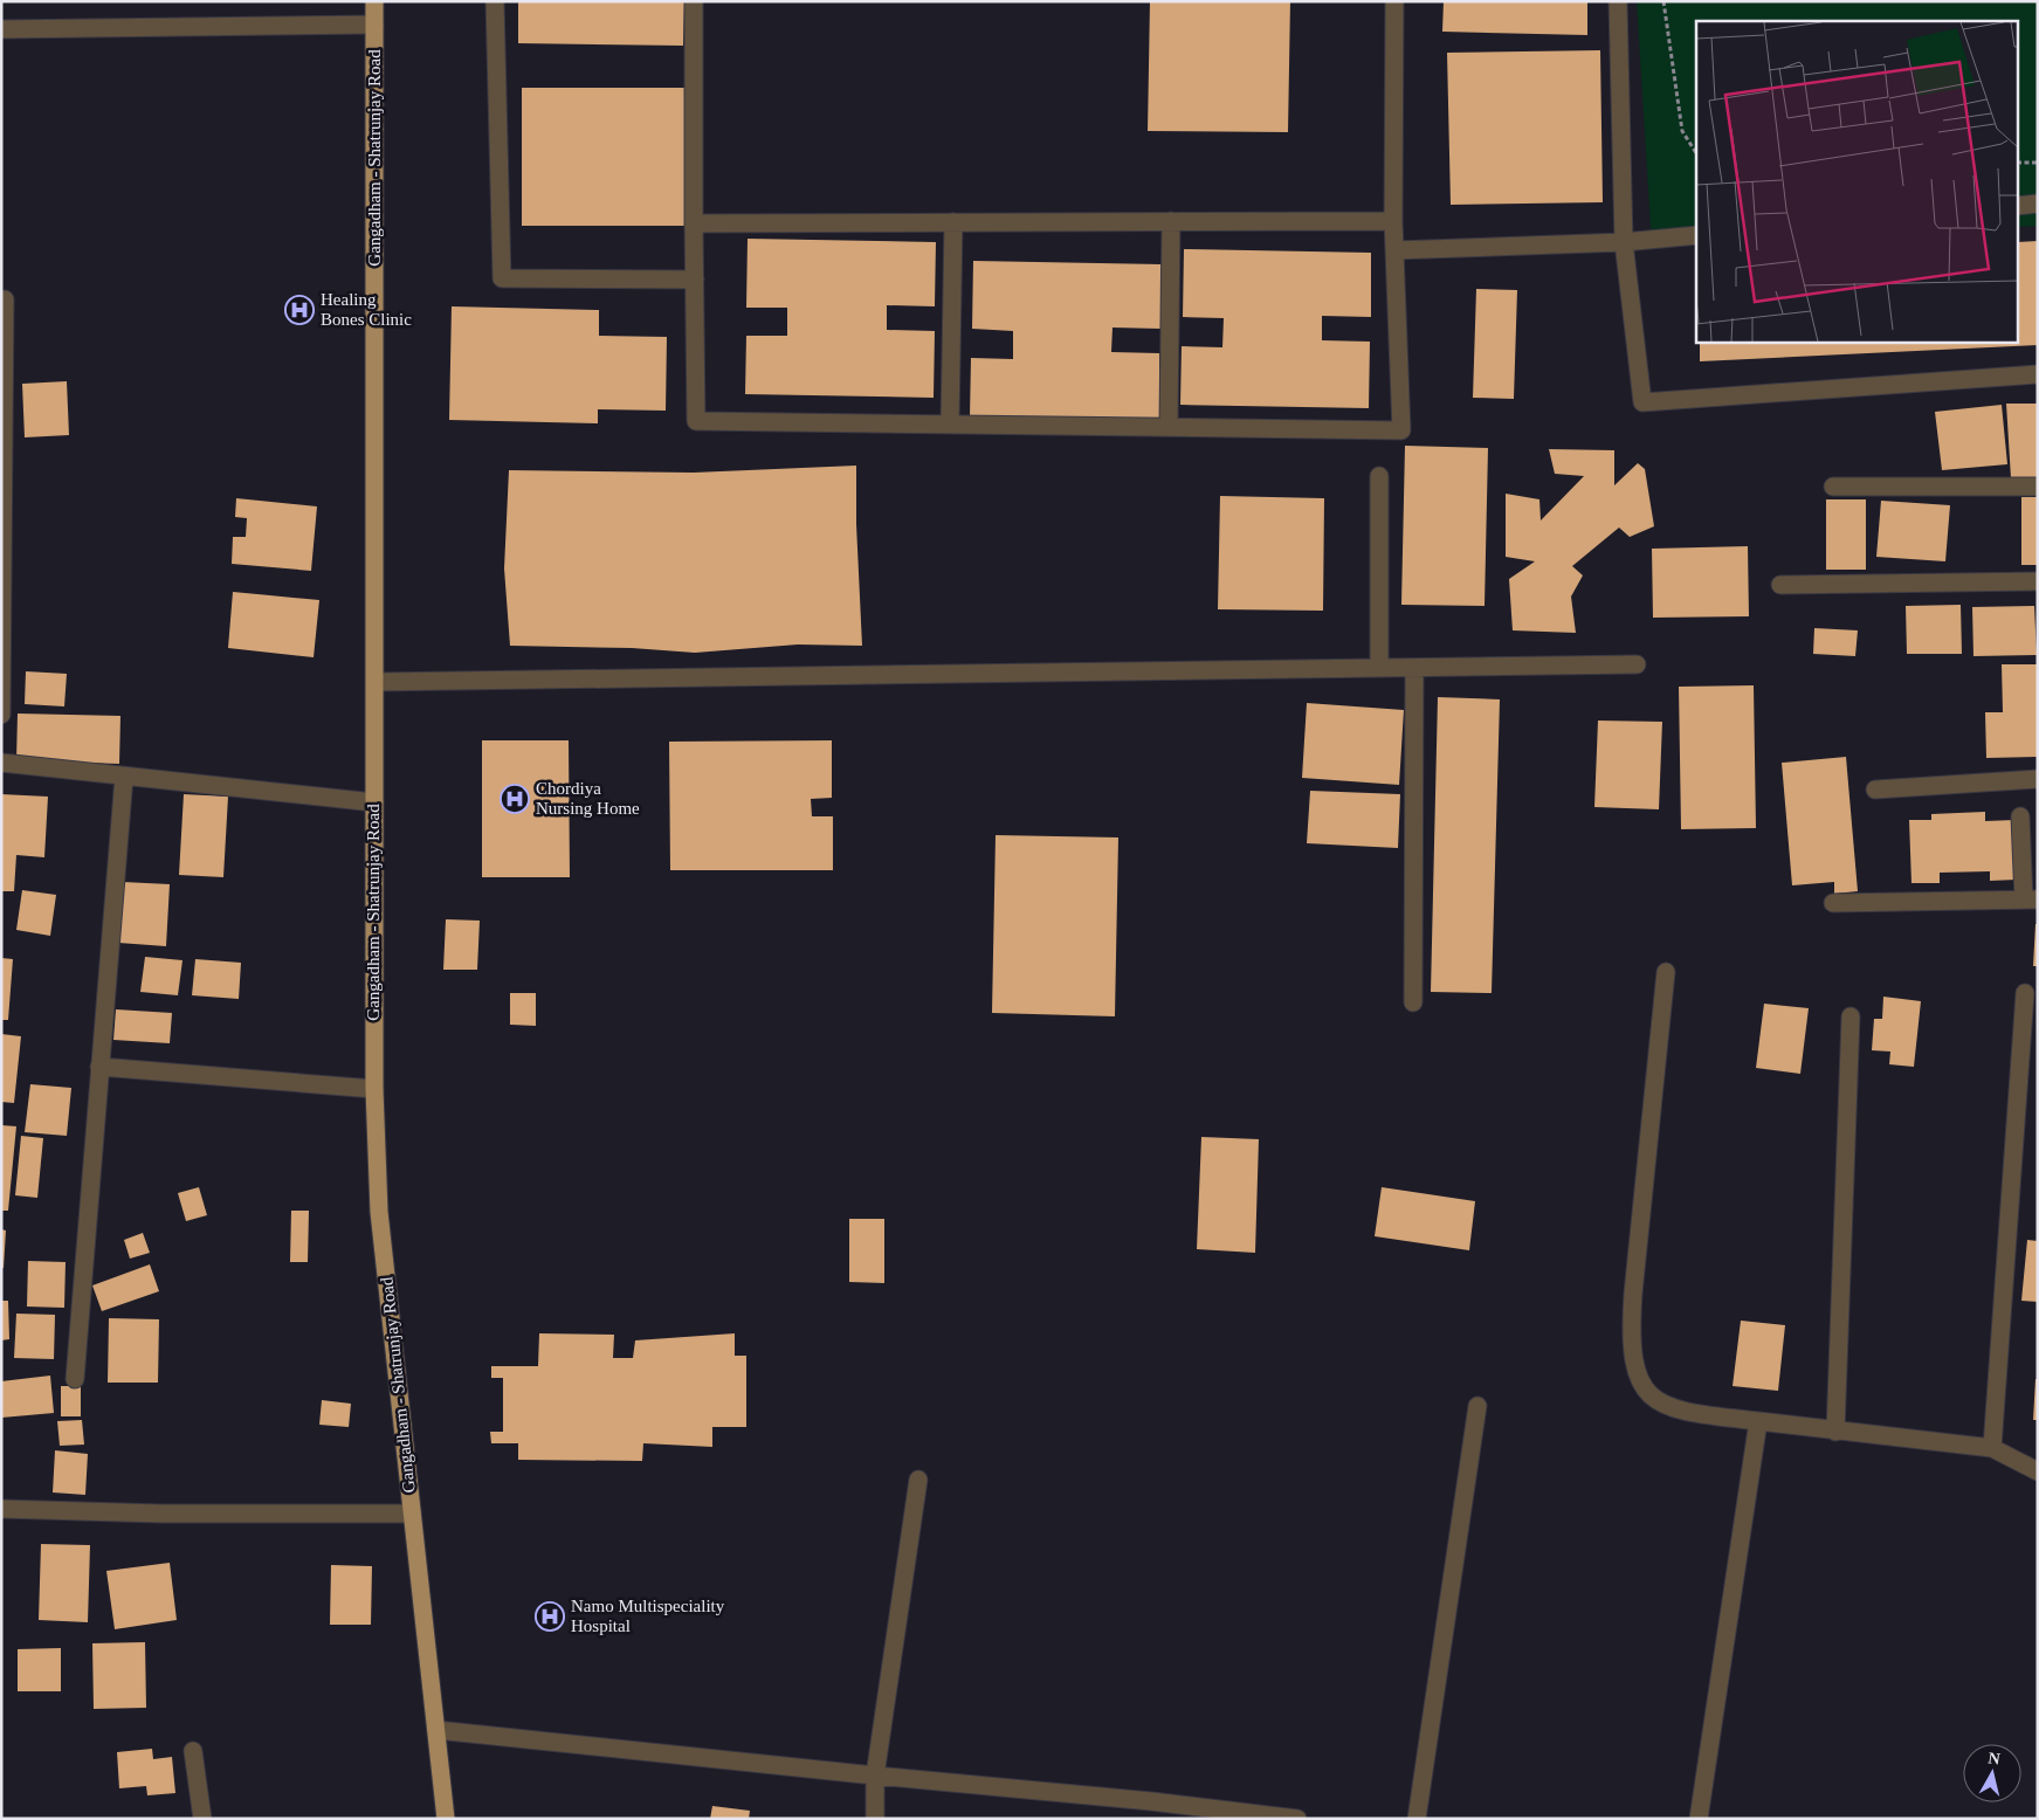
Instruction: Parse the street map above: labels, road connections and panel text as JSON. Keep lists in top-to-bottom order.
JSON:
{
  "streets": {
    "main road": ["Gangadham - Shatrunjay Road"]
  },
  "places": {
    "hospital": ["Healing Bones Clinic", "Chordiya Nursing Home", "Namo Multispeciality Hospital"]
  },
  "north": "top"
}
